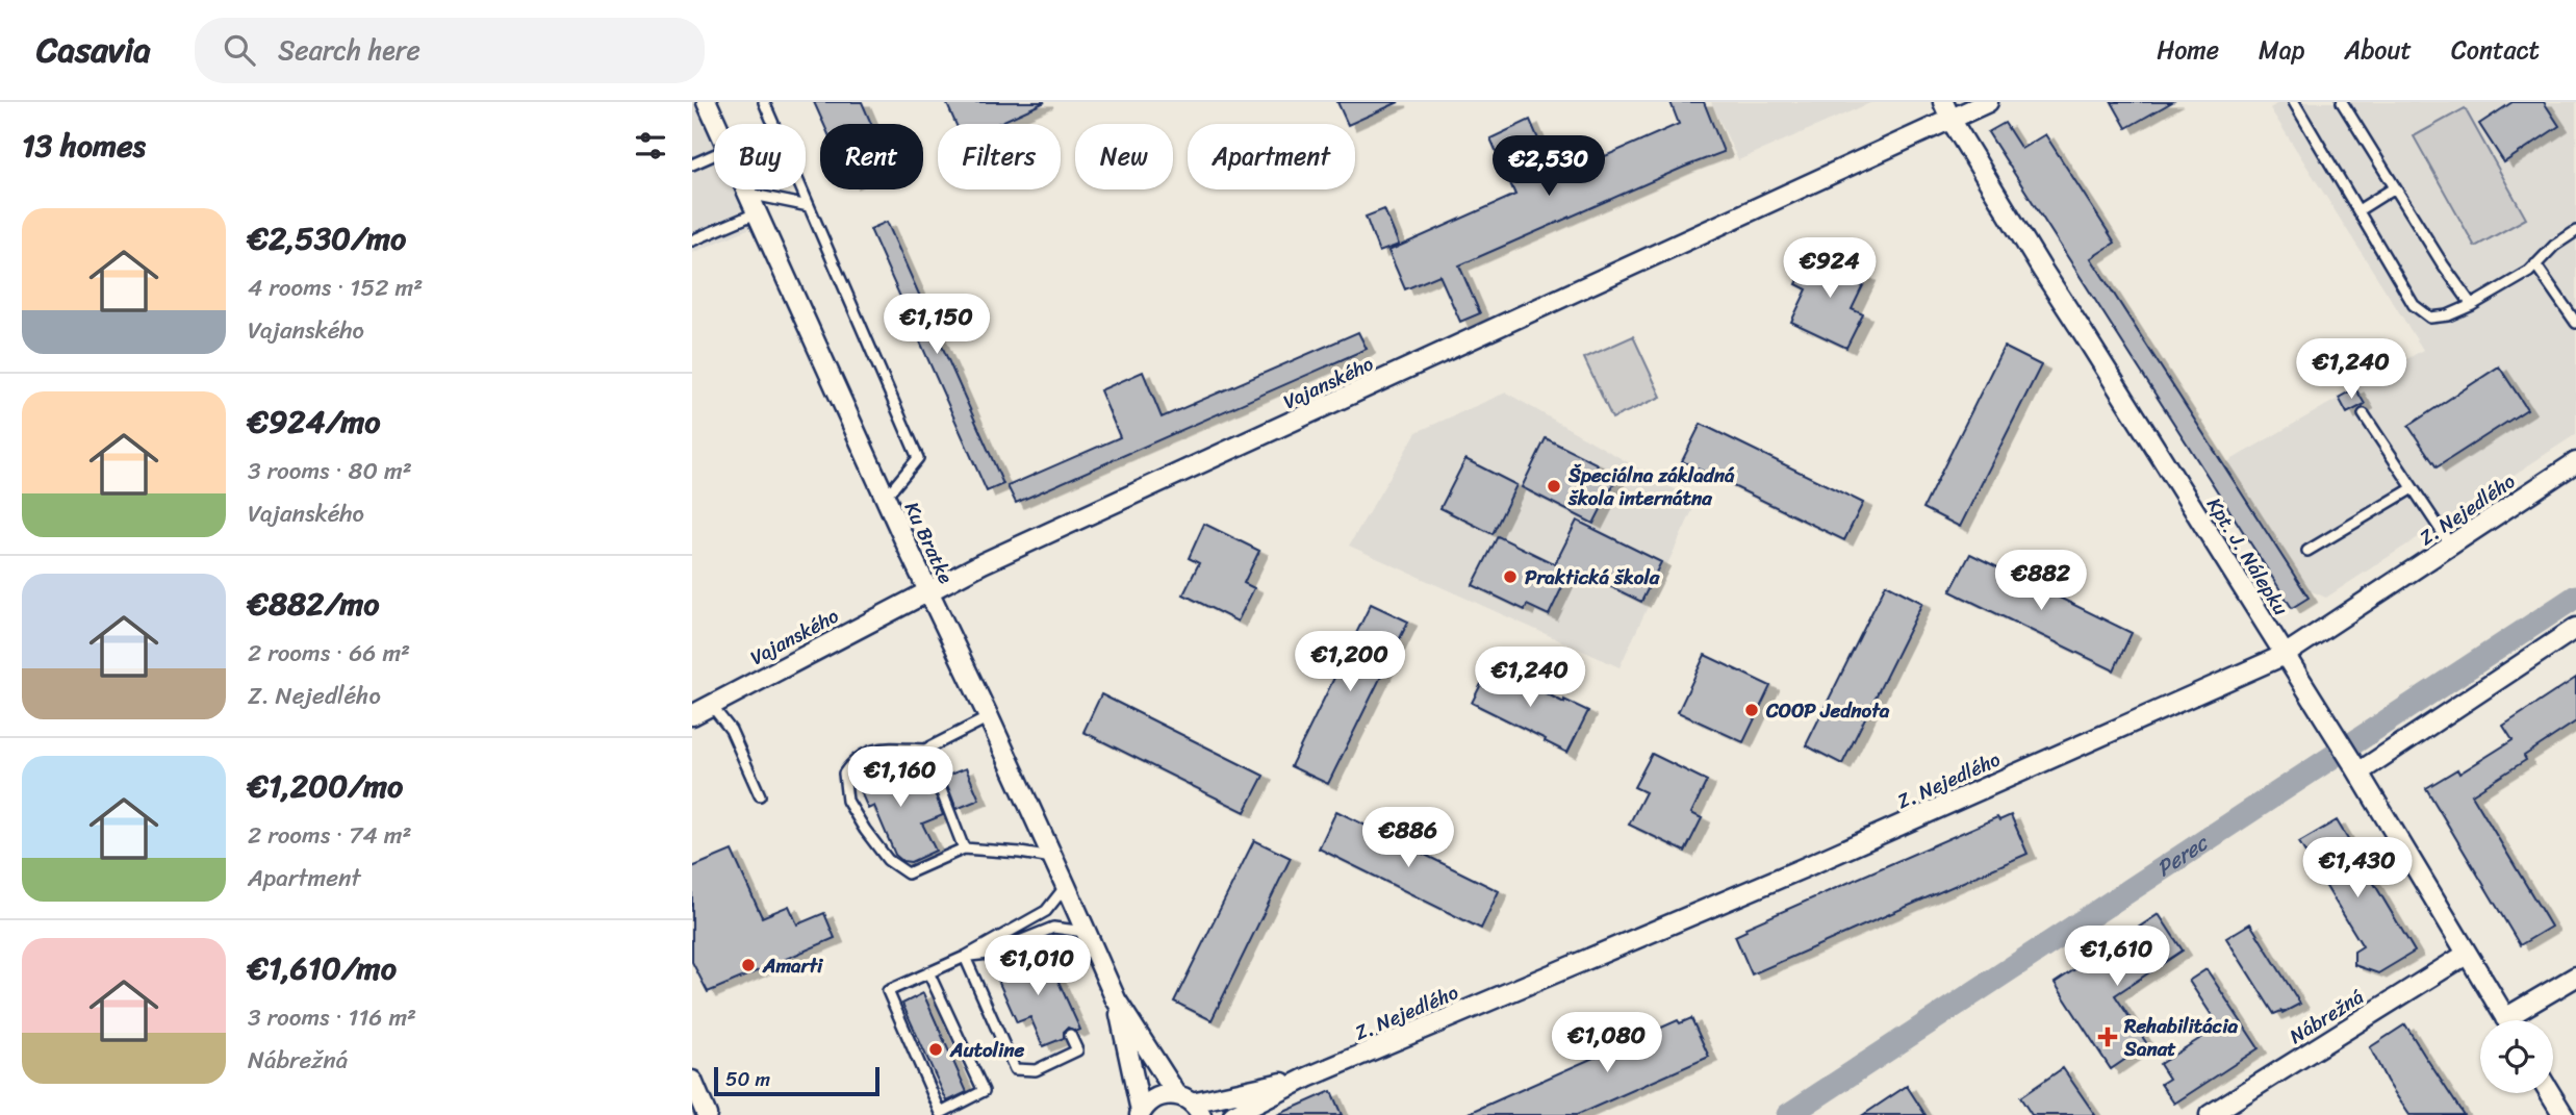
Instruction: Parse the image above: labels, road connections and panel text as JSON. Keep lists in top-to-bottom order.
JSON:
{
  "streets": {
    "street": [
      "Vajanského",
      "Z. Nejedlého",
      "Ku Bratke",
      "Kpt. J. Nálepku",
      "Nábrežná"
    ]
  },
  "crossings": [
    ["Vajanského", "Ku Bratke"],
    ["Vajanského", "Kpt. J. Nálepku"],
    ["Z. Nejedlého", "Ku Bratke"],
    ["Z. Nejedlého", "Kpt. J. Nálepku"],
    ["Kpt. J. Nálepku", "Nábrežná"]
  ],
  "water": ["Perec"],
  "places": {
    "other": [
      "Špeciálna základná škola internátna",
      "Praktická škola",
      "COOP Jednota",
      "Amarti",
      "Autoline"
    ],
    "health": ["Rehabilitácia Sanat"]
  },
  "scale_bar": "50 m",
  "page": {
    "header": "Casavia",
    "search": "Search here",
    "nav": [
      "Home",
      "Map",
      "About",
      "Contact"
    ],
    "heading": "13 homes",
    "chip": [
      "Buy",
      "Rent",
      "Filters",
      "New",
      "Apartment"
    ],
    "price": [
      "€2,530",
      "€924",
      "€1,150",
      "€1,240",
      "€882",
      "€1,200",
      "€1,240",
      "€1,160",
      "€886",
      "€1,430",
      "€1,610",
      "€1,010",
      "€1,080"
    ],
    "list": [
      {
        "name": "€2,530/mo",
        "note": "4 rooms · 152 m² · Vajanského"
      },
      {
        "name": "€924/mo",
        "note": "3 rooms · 80 m² · Vajanského"
      },
      {
        "name": "€882/mo",
        "note": "2 rooms · 66 m² · Z. Nejedlého"
      },
      {
        "name": "€1,200/mo",
        "note": "2 rooms · 74 m² · Apartment"
      },
      {
        "name": "€1,610/mo",
        "note": "3 rooms · 116 m² · Nábrežná"
      }
    ],
    "scale": "50 m"
  }
}
